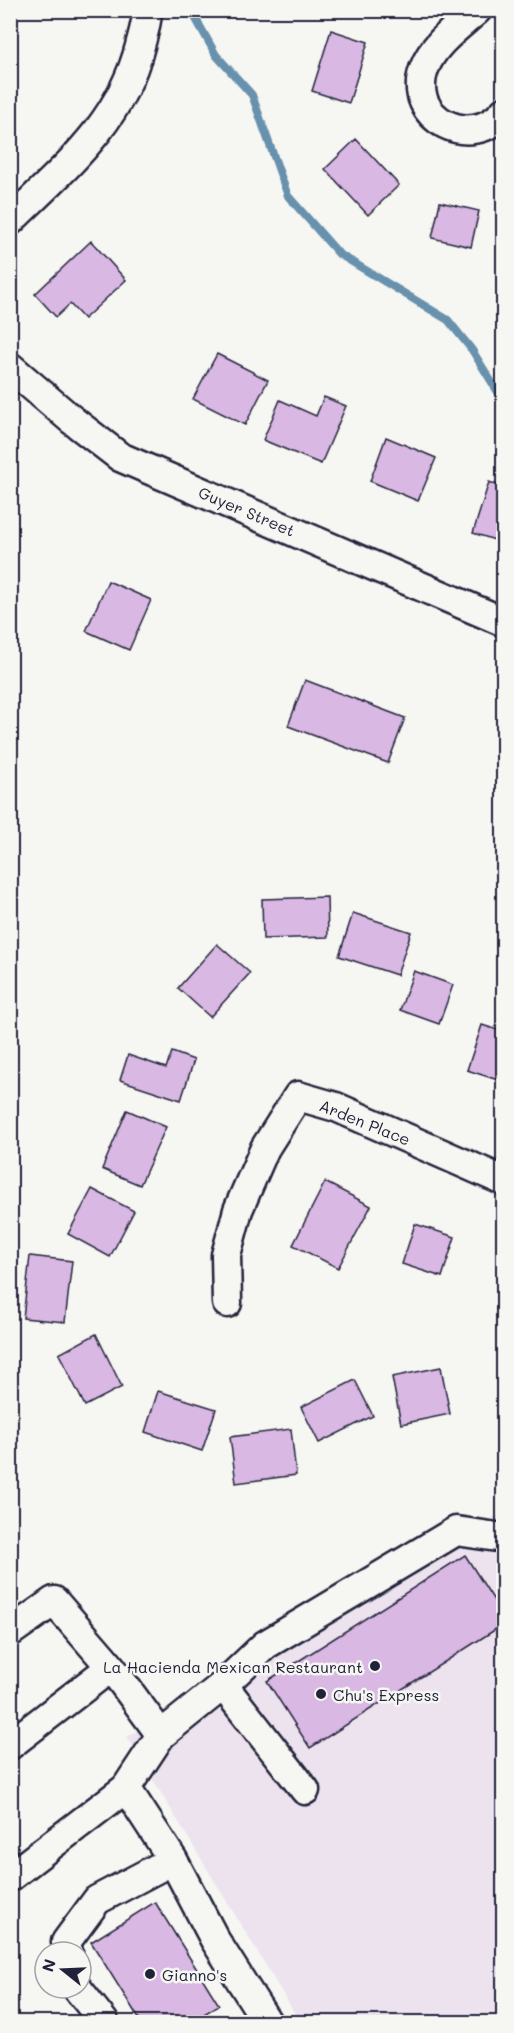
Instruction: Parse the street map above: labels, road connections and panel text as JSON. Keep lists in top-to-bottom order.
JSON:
{
  "streets": {
    "street": ["Guyer Street", "Arden Place"]
  },
  "places": ["La Hacienda Mexican Restaurant", "Chu's Express", "Gianno's"],
  "north": "left"
}
